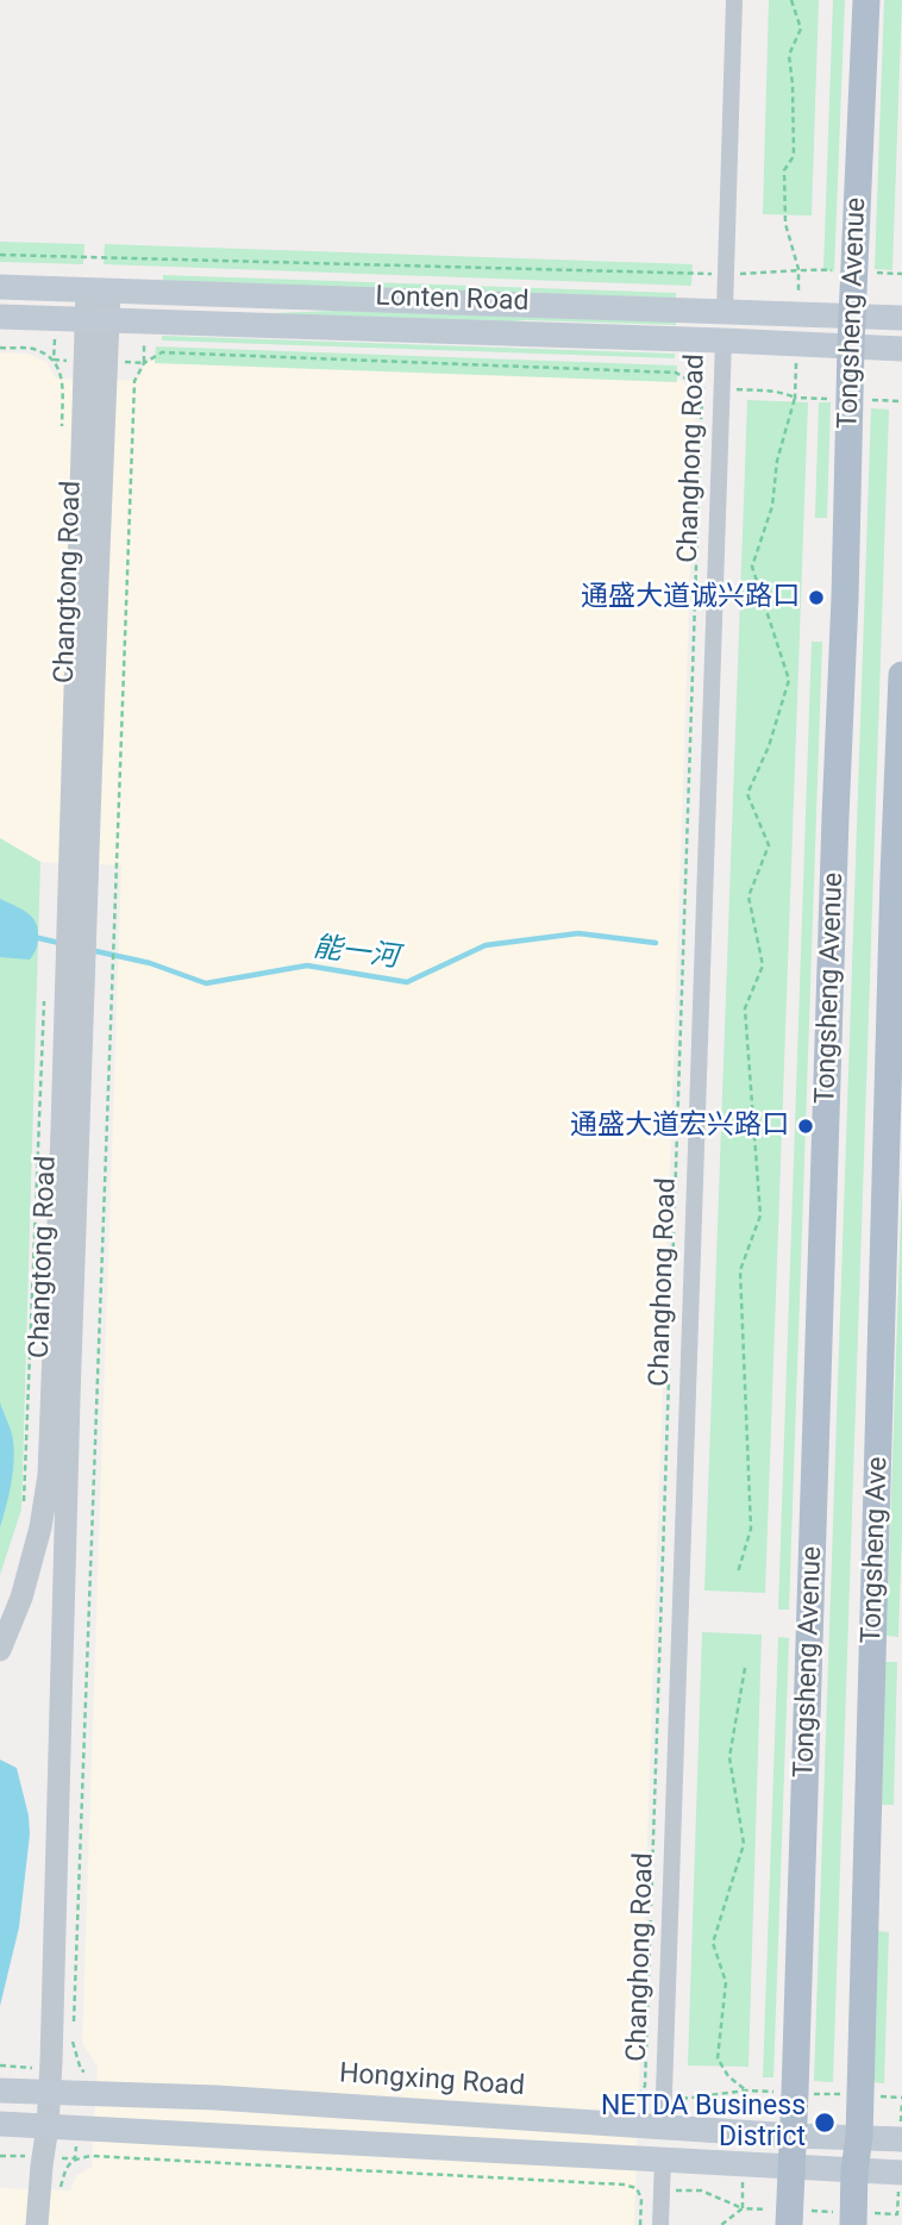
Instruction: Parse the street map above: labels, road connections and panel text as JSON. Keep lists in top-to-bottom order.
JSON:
{
  "streets": {
    "main road": [
      "Lonten Road",
      "Tongsheng Avenue",
      "Tongsheng Ave",
      "Hongxing Road"
    ],
    "street": ["Changhong Road", "Changtong Road"]
  },
  "crossings": [
    ["Lonten Road", "Tongsheng Avenue"],
    ["Lonten Road", "Changhong Road"],
    ["Lonten Road", "Changtong Road"],
    ["Tongsheng Avenue", "Hongxing Road"],
    ["Changhong Road", "Hongxing Road"],
    ["Changtong Road", "Hongxing Road"],
    ["Tongsheng Ave", "Hongxing Road"]
  ],
  "water": ["能一河"],
  "places": ["通盛大道诚兴路口", "通盛大道宏兴路口", "NETDA Business District"]
}
